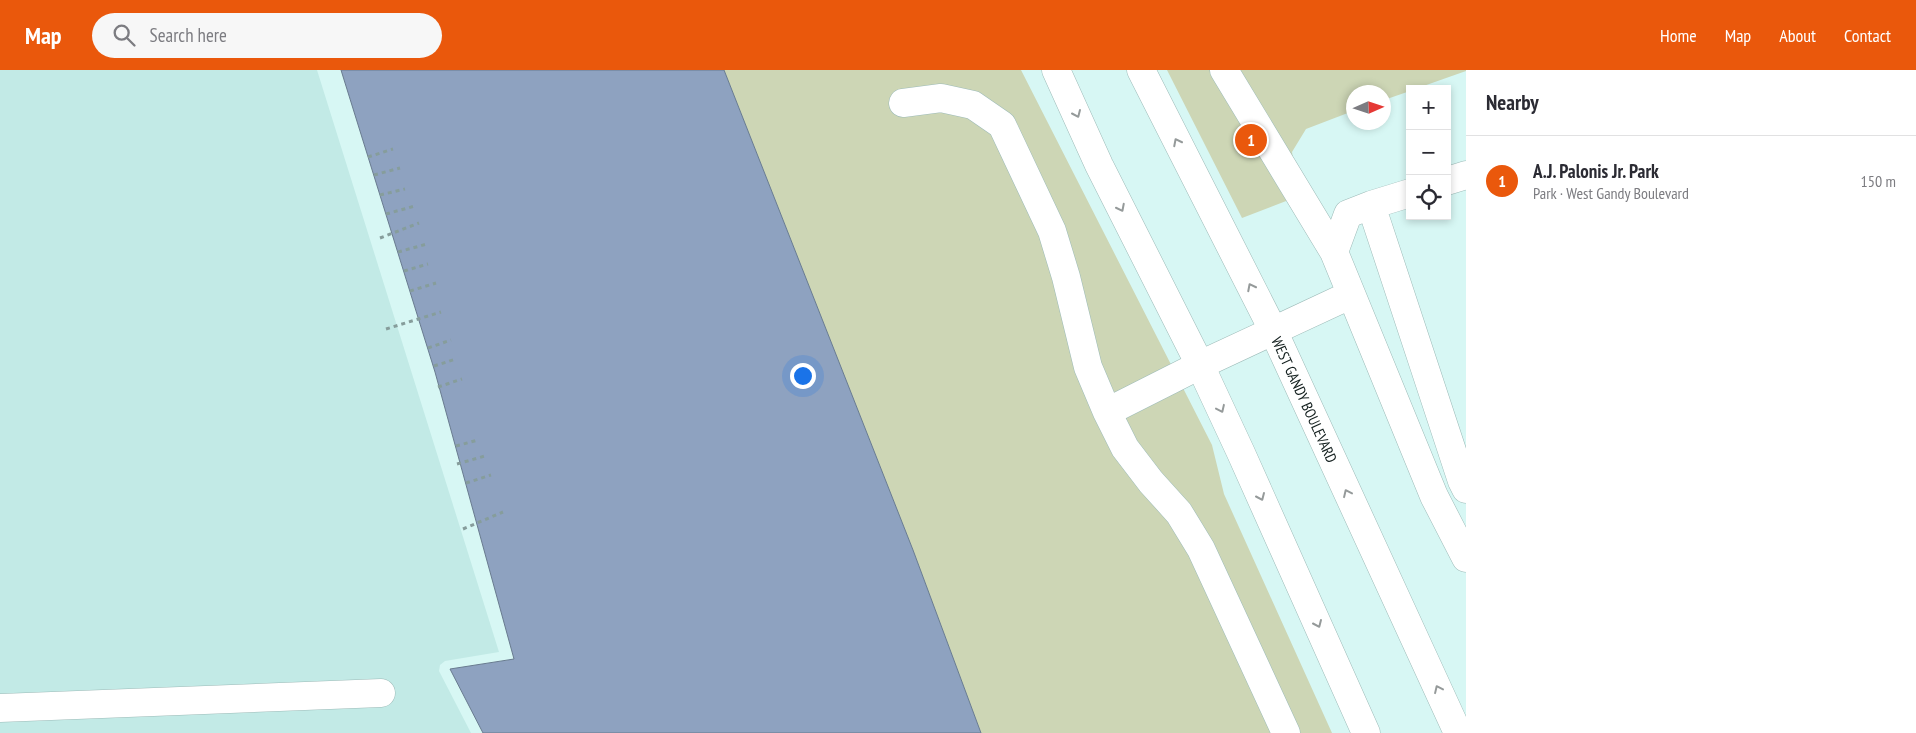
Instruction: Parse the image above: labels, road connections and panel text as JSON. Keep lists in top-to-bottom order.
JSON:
{
  "streets": {
    "main road": ["WEST GANDY BOULEVARD"]
  },
  "north": "right",
  "page": {
    "header": "Map",
    "search": "Search here",
    "nav": [
      "Home",
      "Map",
      "About",
      "Contact"
    ],
    "heading": "Nearby",
    "map_buttons": ["+", "−"],
    "pins": "1",
    "list": [
      {
        "mark": "1",
        "name": "A.J. Palonis Jr. Park",
        "note": "Park · West Gandy Boulevard",
        "value": "150 m"
      }
    ]
  }
}
